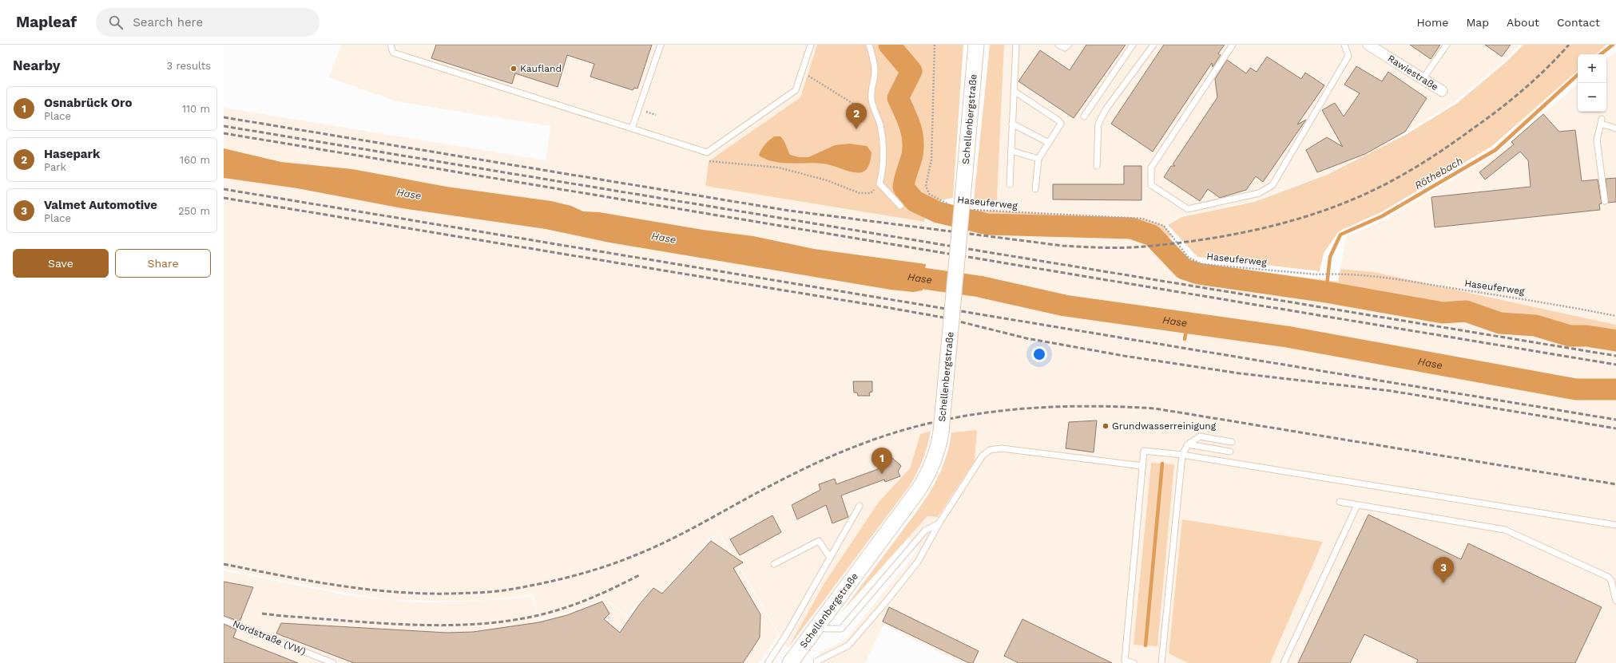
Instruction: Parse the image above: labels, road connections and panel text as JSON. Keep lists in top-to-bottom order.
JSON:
{
  "streets": {
    "street": ["Rawiestraße", "Schellenbergstraße"],
    "lane": ["Nordstraße (VW)"],
    "path": ["Haseuferweg"]
  },
  "crossings": [
    ["Schellenbergstraße", "Haseuferweg"]
  ],
  "water": ["Röthebach", "Hase"],
  "places": ["Kaufland", "Grundwasserreinigung"],
  "page": {
    "header": "Mapleaf",
    "search": "Search here",
    "nav": [
      "Home",
      "Map",
      "About",
      "Contact"
    ],
    "heading": ["Nearby", "3 results"],
    "map_buttons": ["+", "−"],
    "list": [
      {
        "mark": "1",
        "name": "Osnabrück Oro",
        "note": "Place",
        "value": "110 m"
      },
      {
        "mark": "2",
        "name": "Hasepark",
        "note": "Park",
        "value": "160 m"
      },
      {
        "mark": "3",
        "name": "Valmet Automotive",
        "note": "Place",
        "value": "250 m"
      }
    ],
    "pins": ["2", "1", "3"],
    "buttons": ["Save", "Share"]
  }
}
